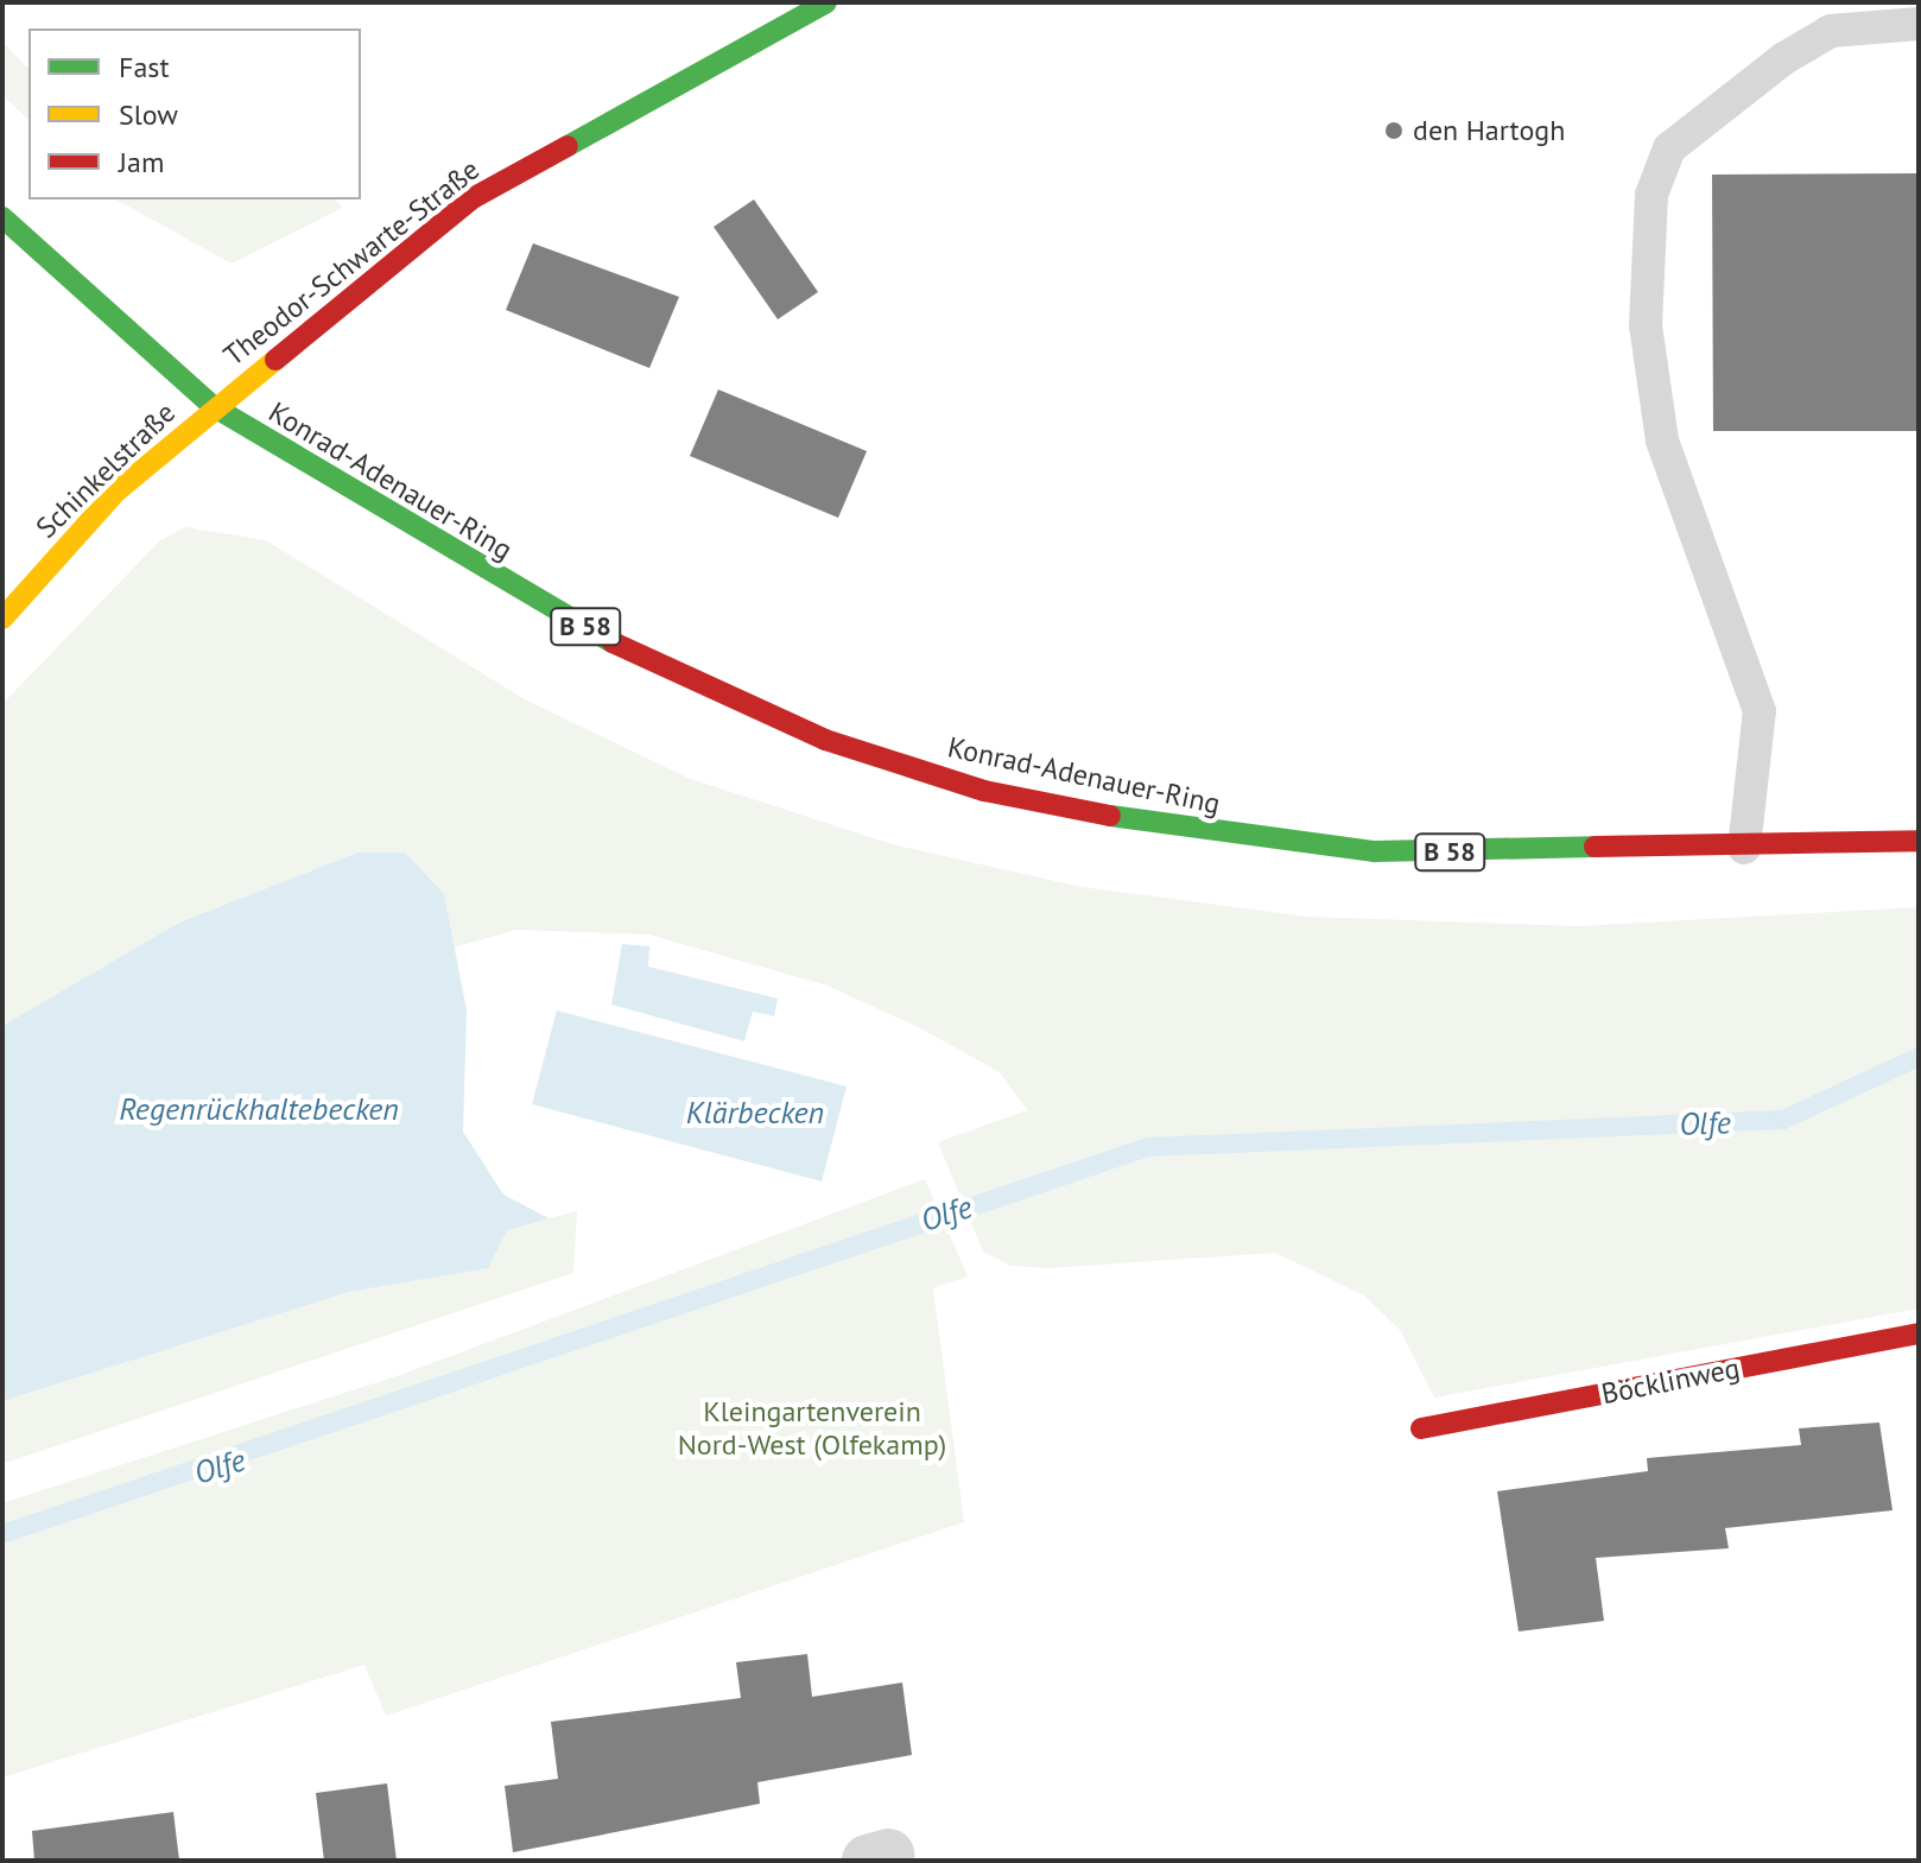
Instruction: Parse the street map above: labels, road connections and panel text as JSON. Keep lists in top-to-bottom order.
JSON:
{
  "streets": {
    "main road": [
      "Theodor-Schwarte-Straße",
      "Schinkelstraße",
      "Konrad-Adenauer-Ring",
      "B 58",
      "Böcklinweg"
    ]
  },
  "crossings": [
    ["Theodor-Schwarte-Straße", "Schinkelstraße"],
    ["Theodor-Schwarte-Straße", "Konrad-Adenauer-Ring"],
    ["Schinkelstraße", "Konrad-Adenauer-Ring"]
  ],
  "water": ["Regenrückhaltebecken", "Klärbecken", "Olfe"],
  "parks": ["Kleingartenverein Nord-West (Olfekamp)"],
  "places": ["den Hartogh"],
  "legend": ["Fast", "Slow", "Jam"]
}
